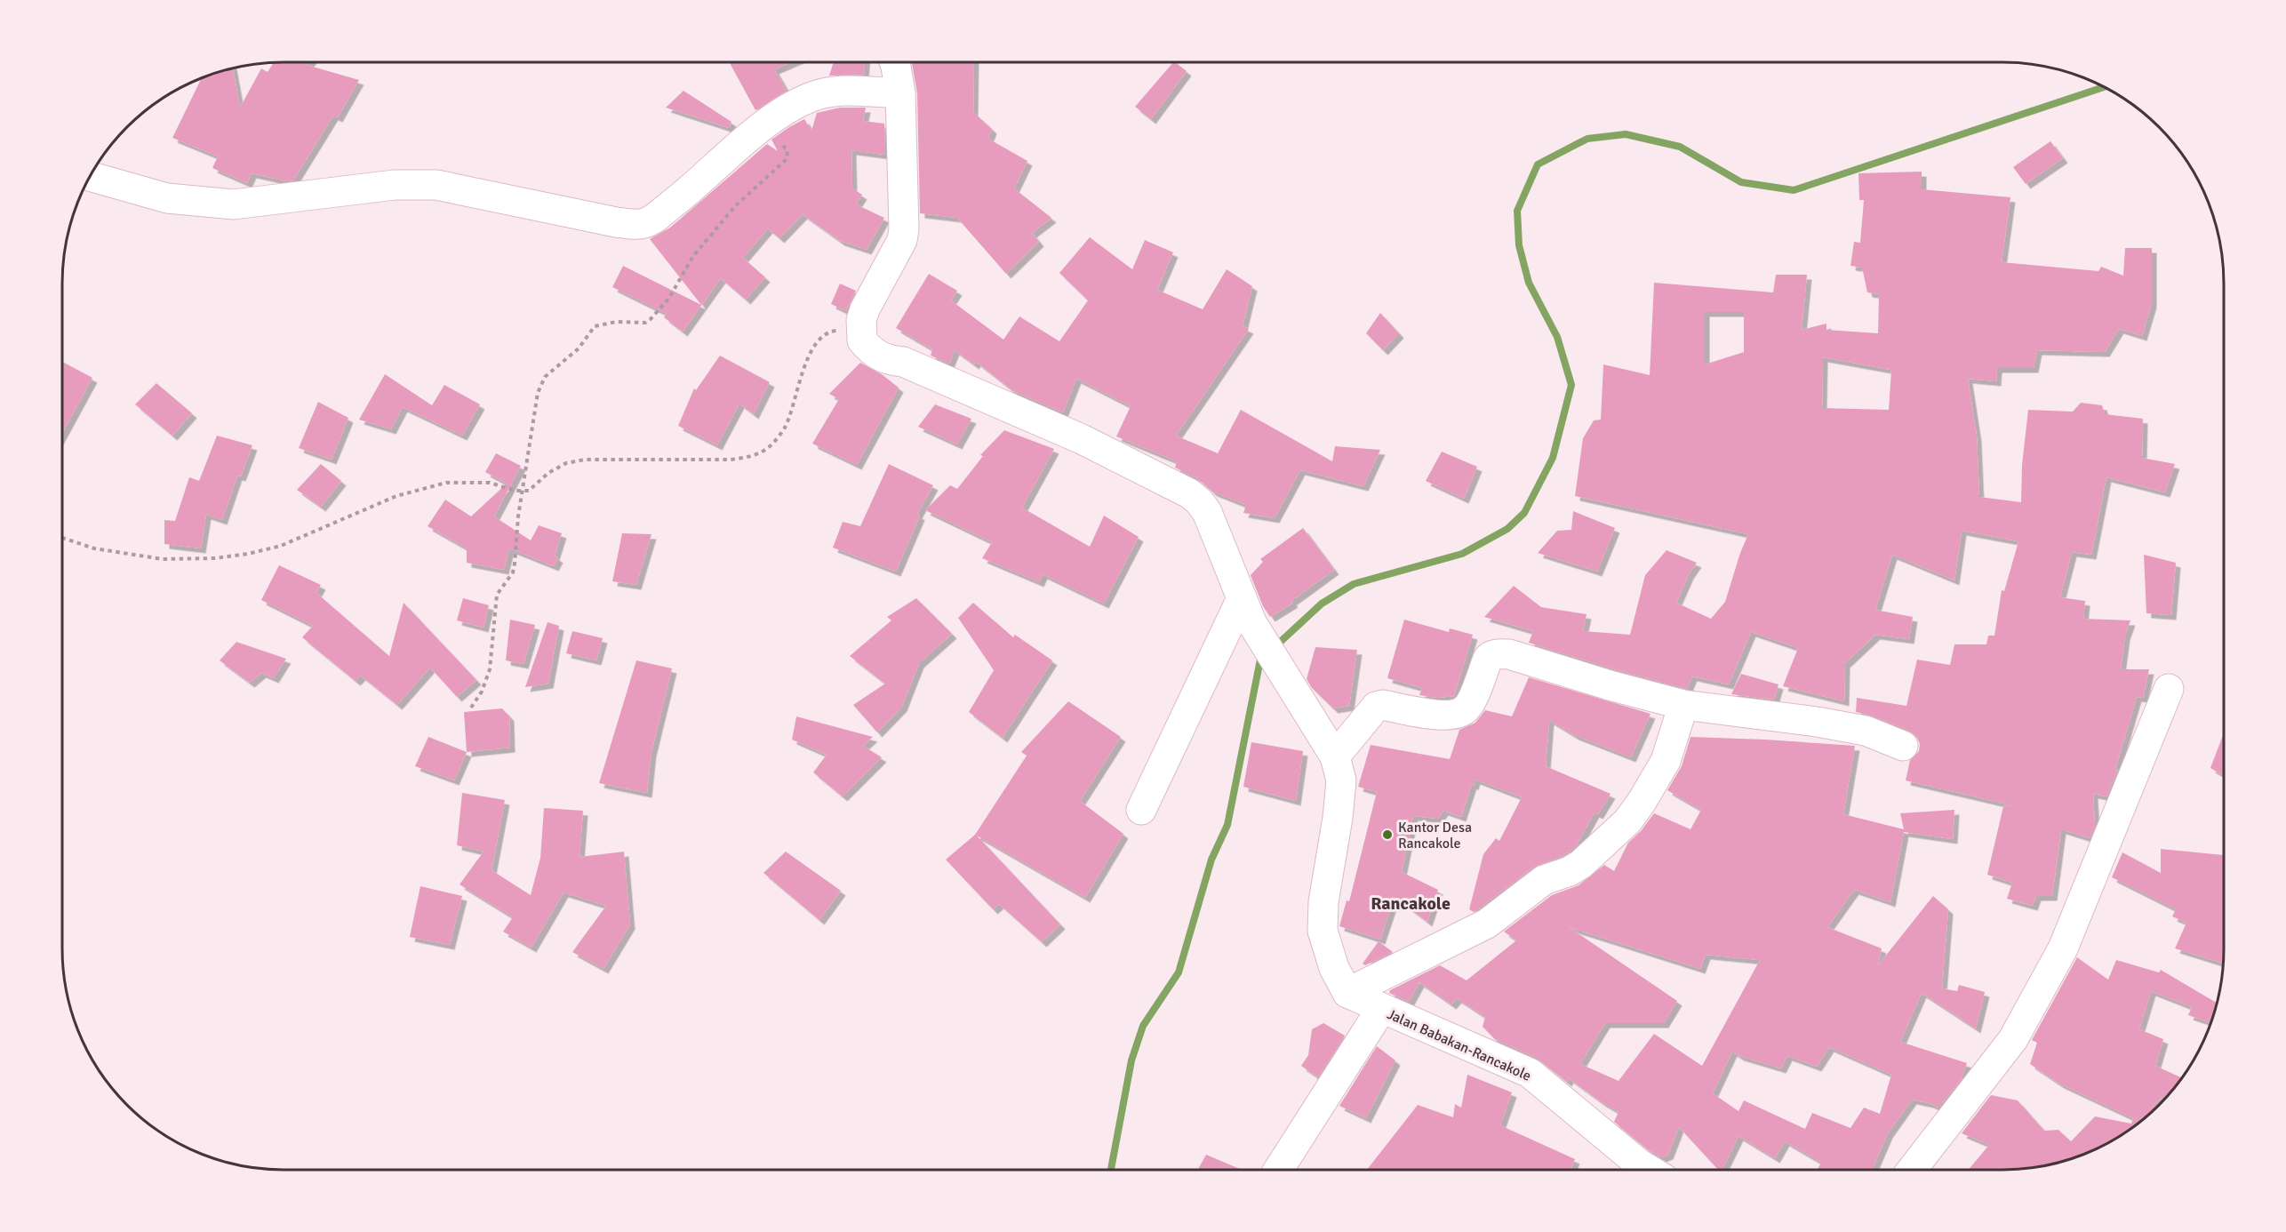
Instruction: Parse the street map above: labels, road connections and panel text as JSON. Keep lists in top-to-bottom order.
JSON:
{
  "streets": {
    "street": ["Jalan Babakan-Rancakole"]
  },
  "districts": ["Rancakole"],
  "places": ["Kantor Desa Rancakole"]
}
